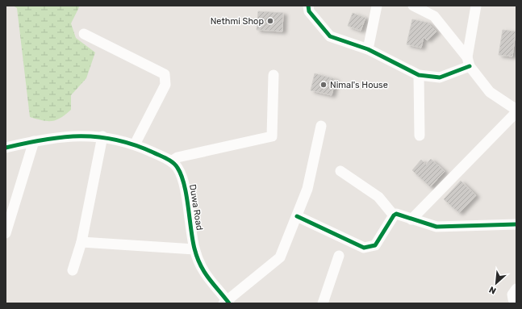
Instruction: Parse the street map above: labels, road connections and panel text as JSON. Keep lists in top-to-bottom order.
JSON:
{
  "streets": {
    "street": ["Duwa Road"]
  },
  "places": ["Nethmi Shop", "Nimal's House"],
  "north": "bottom left"
}
